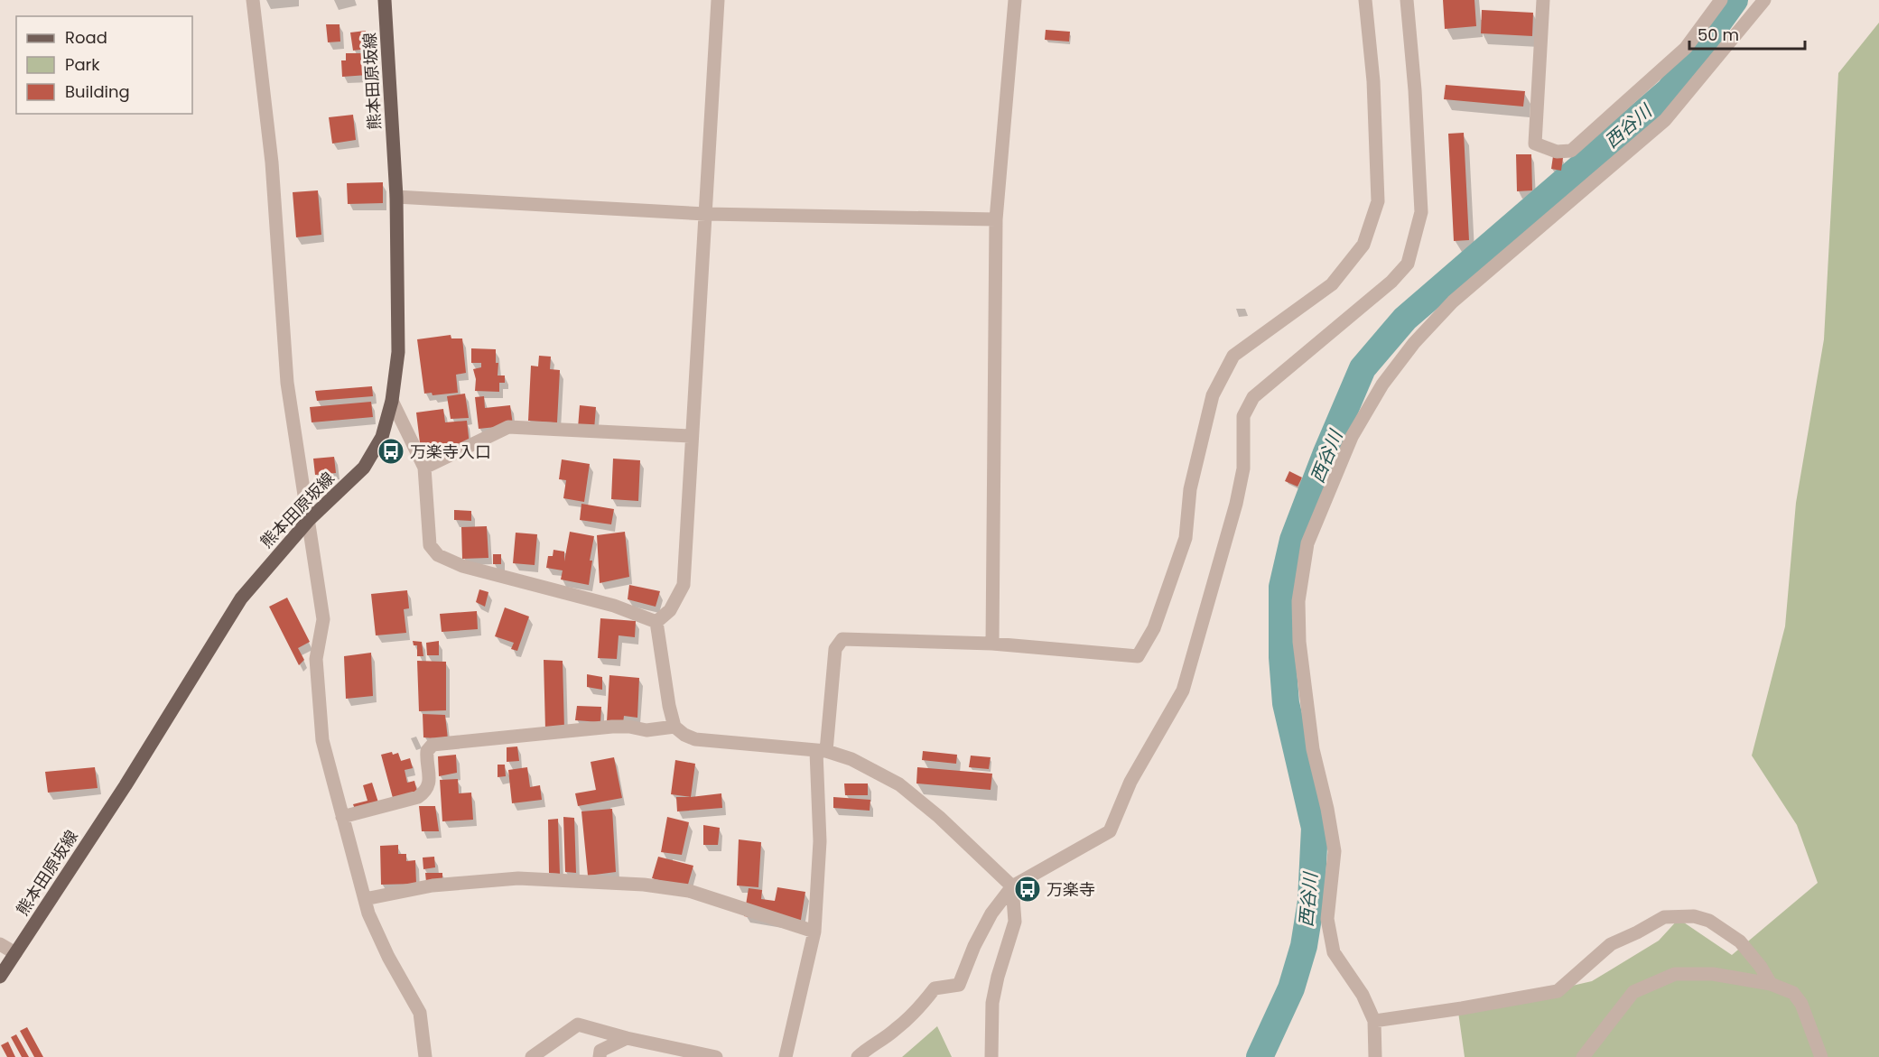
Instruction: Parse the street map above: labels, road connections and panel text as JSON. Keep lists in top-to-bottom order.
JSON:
{
  "streets": {
    "main road": ["熊本田原坂線"]
  },
  "water": ["西谷川"],
  "places": {
    "bus stop": ["万楽寺入口", "万楽寺"]
  },
  "legend": ["Road", "Park", "Building"],
  "scale_bar": "50 m"
}
